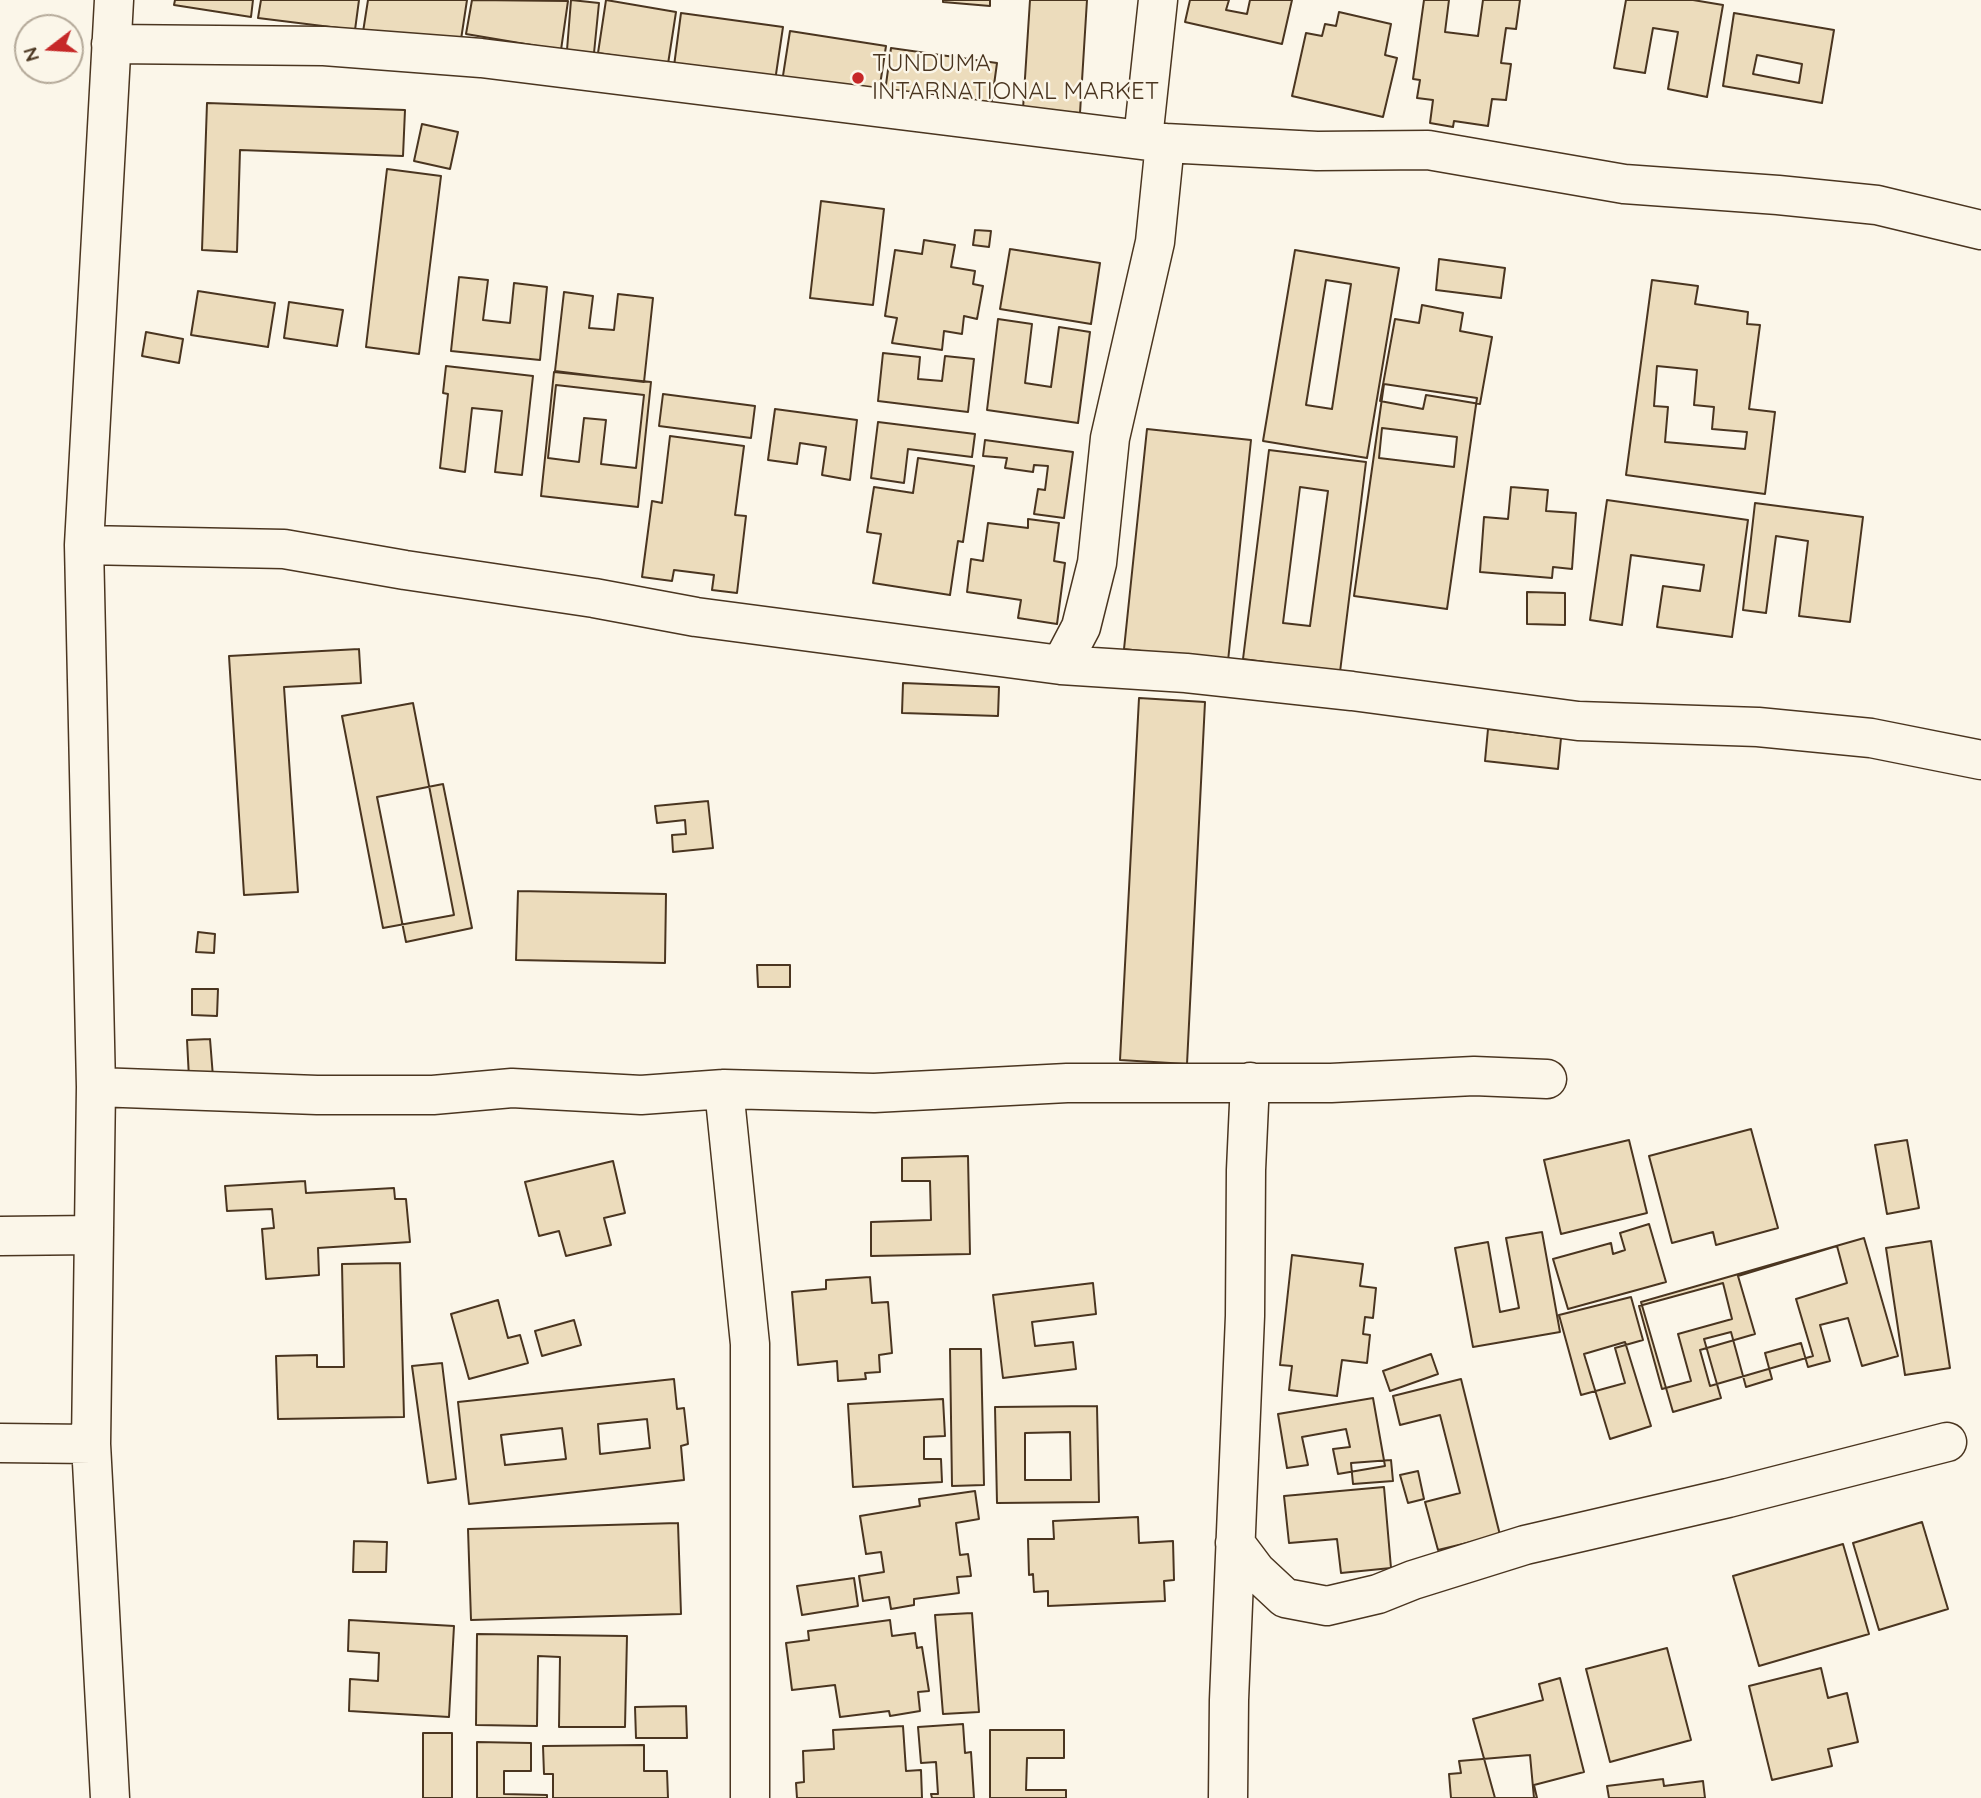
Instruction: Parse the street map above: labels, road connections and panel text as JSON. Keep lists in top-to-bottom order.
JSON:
{
  "places": ["TUNDUMA INTARNATIONAL MARKET"],
  "north": "left"
}
